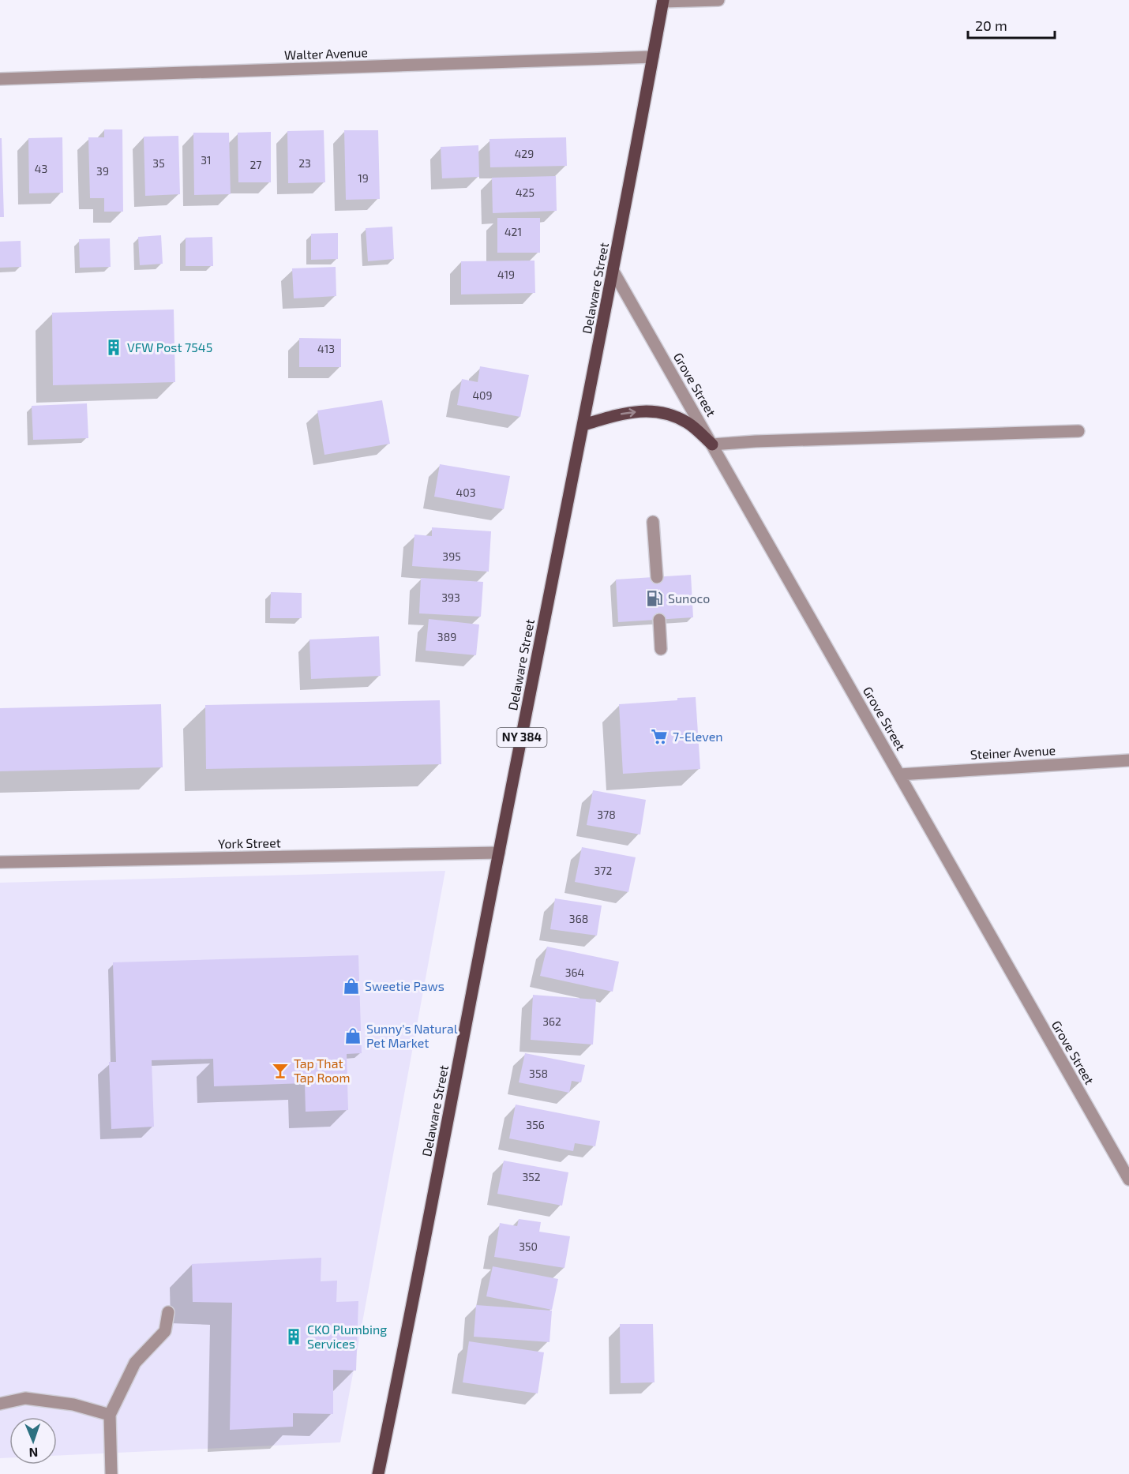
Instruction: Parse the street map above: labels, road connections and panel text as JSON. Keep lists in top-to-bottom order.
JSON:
{
  "streets": {
    "main road": ["Delaware Street", "NY 384"],
    "street": [
      "Walter Avenue",
      "Grove Street",
      "Steiner Avenue",
      "York Street"
    ]
  },
  "crossings": [
    ["Walter Avenue", "Delaware Street"],
    ["Delaware Street", "Grove Street"],
    ["Delaware Street", "York Street"],
    ["Grove Street", "Steiner Avenue"]
  ],
  "places": {
    "building": ["VFW Post 7545", "CKO Plumbing Services"],
    "fuel station": ["Sunoco"],
    "supermarket": ["7-Eleven"],
    "shop": ["Sweetie Paws", "Sunny's Natural Pet Market"],
    "bar": ["Tap That Tap Room"]
  },
  "house_numbers": [
    "429",
    "31",
    "35",
    "23",
    "27",
    "43",
    "39",
    "19",
    "425",
    "421",
    "419",
    "413",
    "409",
    "403",
    "395",
    "393",
    "389",
    "378",
    "372",
    "368",
    "364",
    "362",
    "358",
    "356",
    "352",
    "350"
  ],
  "scale_bar": "20 m",
  "north": "bottom"
}
